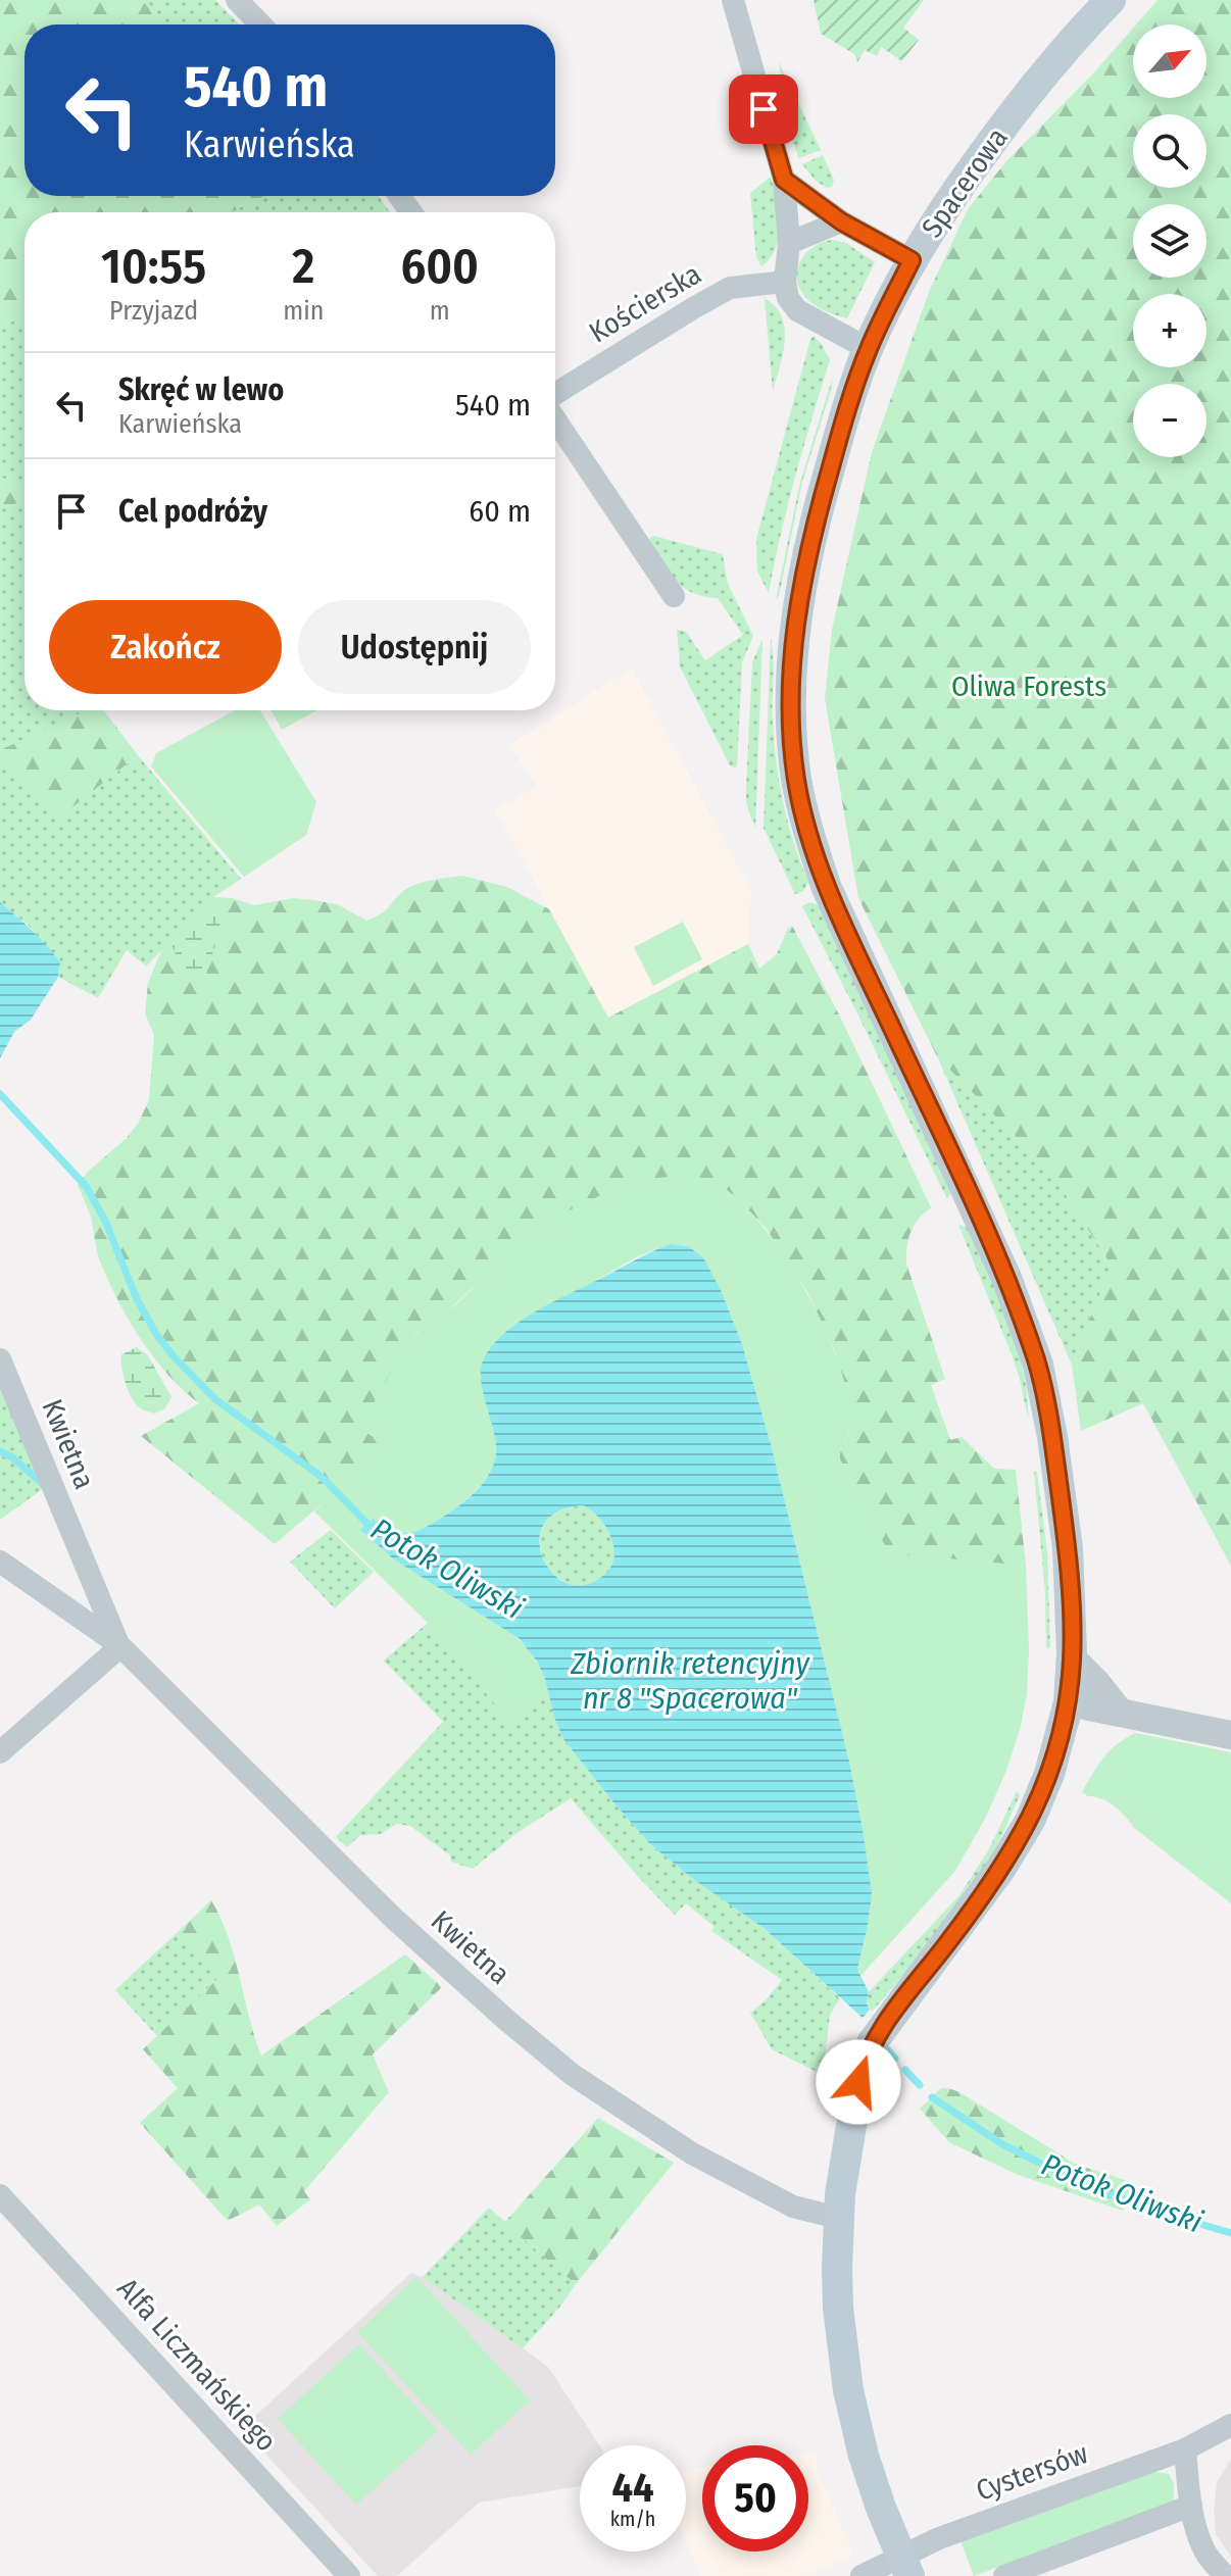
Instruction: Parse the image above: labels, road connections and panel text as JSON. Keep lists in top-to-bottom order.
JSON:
{
  "streets": {
    "main road": ["Spacerowa"],
    "street": [
      "Kościerska",
      "Kwietna",
      "Alfa Liczmańskiego",
      "Cystersów"
    ]
  },
  "crossings": [
    ["Spacerowa", "Kwietna"],
    ["Spacerowa", "Cystersów"]
  ],
  "water": ["Potok Oliwski", "Zbiornik retencyjny nr 8 \"Spacerowa\""],
  "parks": ["Oliwa Forests"],
  "north": "top right",
  "page": {
    "map_buttons": ["+", "−"],
    "turn": ["540 m", "Karwieńska"],
    "eta": [
      "10:55",
      "Przyjazd",
      "2",
      "min",
      "600",
      "m"
    ],
    "list": [
      {
        "name": "Skręć w lewo",
        "note": "Karwieńska",
        "value": "540 m"
      },
      {
        "name": "Cel podróży",
        "value": "60 m"
      }
    ],
    "buttons": ["Zakończ", "Udostępnij"],
    "speed": "44 km/h",
    "limit": "50"
  }
}
